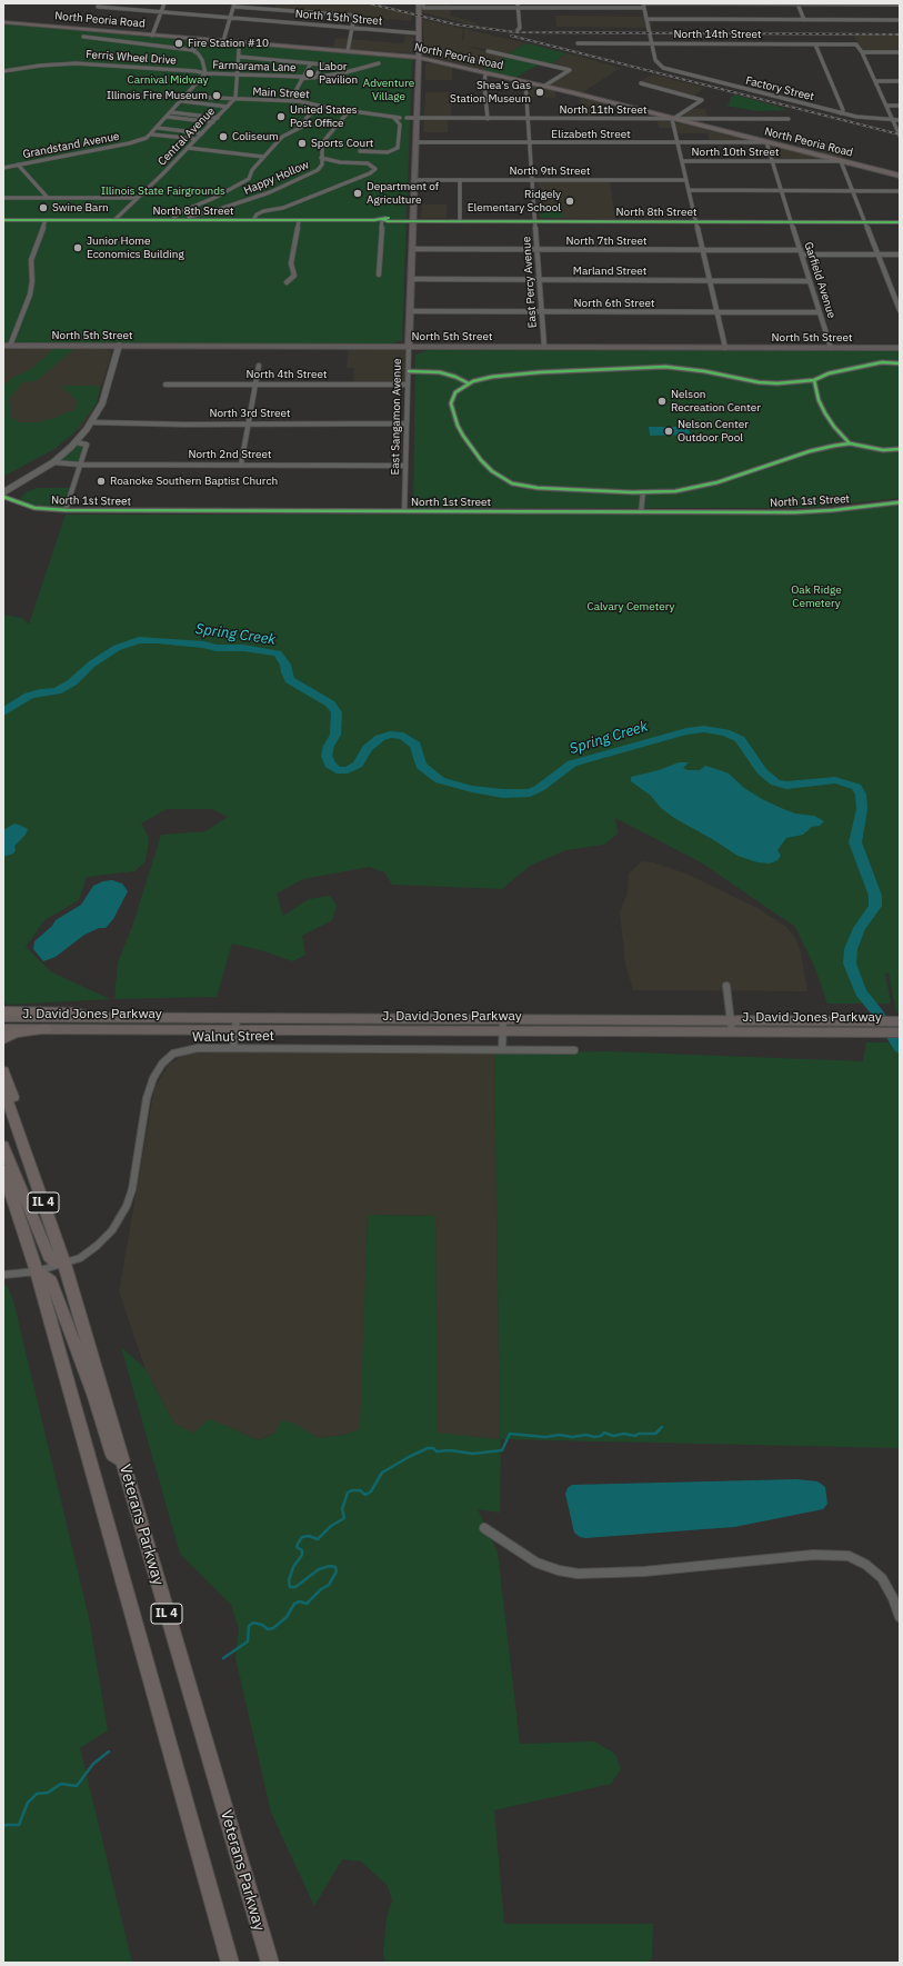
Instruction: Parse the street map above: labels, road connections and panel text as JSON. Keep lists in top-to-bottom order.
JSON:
{
  "streets": {
    "highway": ["IL 4", "Veterans Parkway"],
    "main road": [
      "North Peoria Road",
      "North 5th Street",
      "East Sangamon Avenue",
      "J. David Jones Parkway"
    ],
    "street": [
      "North 15th Street",
      "North 14th Street",
      "Ferris Wheel Drive",
      "Farmarama Lane",
      "Factory Street",
      "Main Street",
      "North 11th Street",
      "Elizabeth Street",
      "Central Avenue",
      "Grandstand Avenue",
      "North 10th Street",
      "North 9th Street",
      "Happy Hollow",
      "North 8th Street",
      "North 7th Street",
      "Marland Street",
      "Garfield Avenue",
      "East Percy Avenue",
      "North 6th Street",
      "North 4th Street",
      "North 3rd Street",
      "North 2nd Street",
      "North 1st Street",
      "Walnut Street"
    ]
  },
  "crossings": [
    ["North 15th Street", "East Sangamon Avenue"],
    ["North Peoria Road", "North 11th Street"],
    ["North Peoria Road", "Elizabeth Street"],
    ["North Peoria Road", "North 10th Street"],
    ["North Peoria Road", "Garfield Avenue"],
    ["North Peoria Road", "East Percy Avenue"],
    ["North Peoria Road", "East Sangamon Avenue"],
    ["North 14th Street", "Factory Street"],
    ["Ferris Wheel Drive", "Farmarama Lane"],
    ["Main Street", "Central Avenue"],
    ["Main Street", "Happy Hollow"],
    ["North 11th Street", "East Percy Avenue"],
    ["North 11th Street", "East Sangamon Avenue"],
    ["Elizabeth Street", "Garfield Avenue"],
    ["Elizabeth Street", "East Percy Avenue"],
    ["Elizabeth Street", "East Sangamon Avenue"],
    ["Central Avenue", "North 8th Street"],
    ["North 10th Street", "Garfield Avenue"],
    ["North 9th Street", "East Percy Avenue"],
    ["North 9th Street", "East Sangamon Avenue"],
    ["Happy Hollow", "North 8th Street"],
    ["North 8th Street", "Garfield Avenue"],
    ["North 8th Street", "East Percy Avenue"],
    ["North 8th Street", "East Sangamon Avenue"],
    ["North 7th Street", "Garfield Avenue"],
    ["North 7th Street", "East Percy Avenue"],
    ["North 7th Street", "East Sangamon Avenue"],
    ["Marland Street", "Garfield Avenue"],
    ["Marland Street", "East Percy Avenue"],
    ["Marland Street", "East Sangamon Avenue"],
    ["Garfield Avenue", "North 6th Street"],
    ["Garfield Avenue", "North 5th Street"],
    ["East Percy Avenue", "North 6th Street"],
    ["East Percy Avenue", "North 5th Street"],
    ["North 6th Street", "East Sangamon Avenue"],
    ["North 5th Street", "East Sangamon Avenue"],
    ["North 4th Street", "East Sangamon Avenue"],
    ["North 3rd Street", "East Sangamon Avenue"],
    ["East Sangamon Avenue", "North 2nd Street"],
    ["East Sangamon Avenue", "North 1st Street"],
    ["Walnut Street", "IL 4"],
    ["Walnut Street", "Veterans Parkway"]
  ],
  "water": ["Spring Creek"],
  "parks": [
    "Carnival Midway",
    "Adventure Village",
    "Illinois State Fairgrounds",
    "Oak Ridge Cemetery",
    "Calvary Cemetery"
  ],
  "places": [
    "Fire Station #10",
    "Labor Pavilion",
    "Shea's Gas Station Museum",
    "Illinois Fire Museum",
    "United States Post Office",
    "Coliseum",
    "Sports Court",
    "Department of Agriculture",
    "Ridgely Elementary School",
    "Swine Barn",
    "Junior Home Economics Building",
    "Nelson Recreation Center",
    "Nelson Center Outdoor Pool",
    "Roanoke Southern Baptist Church"
  ]
}
